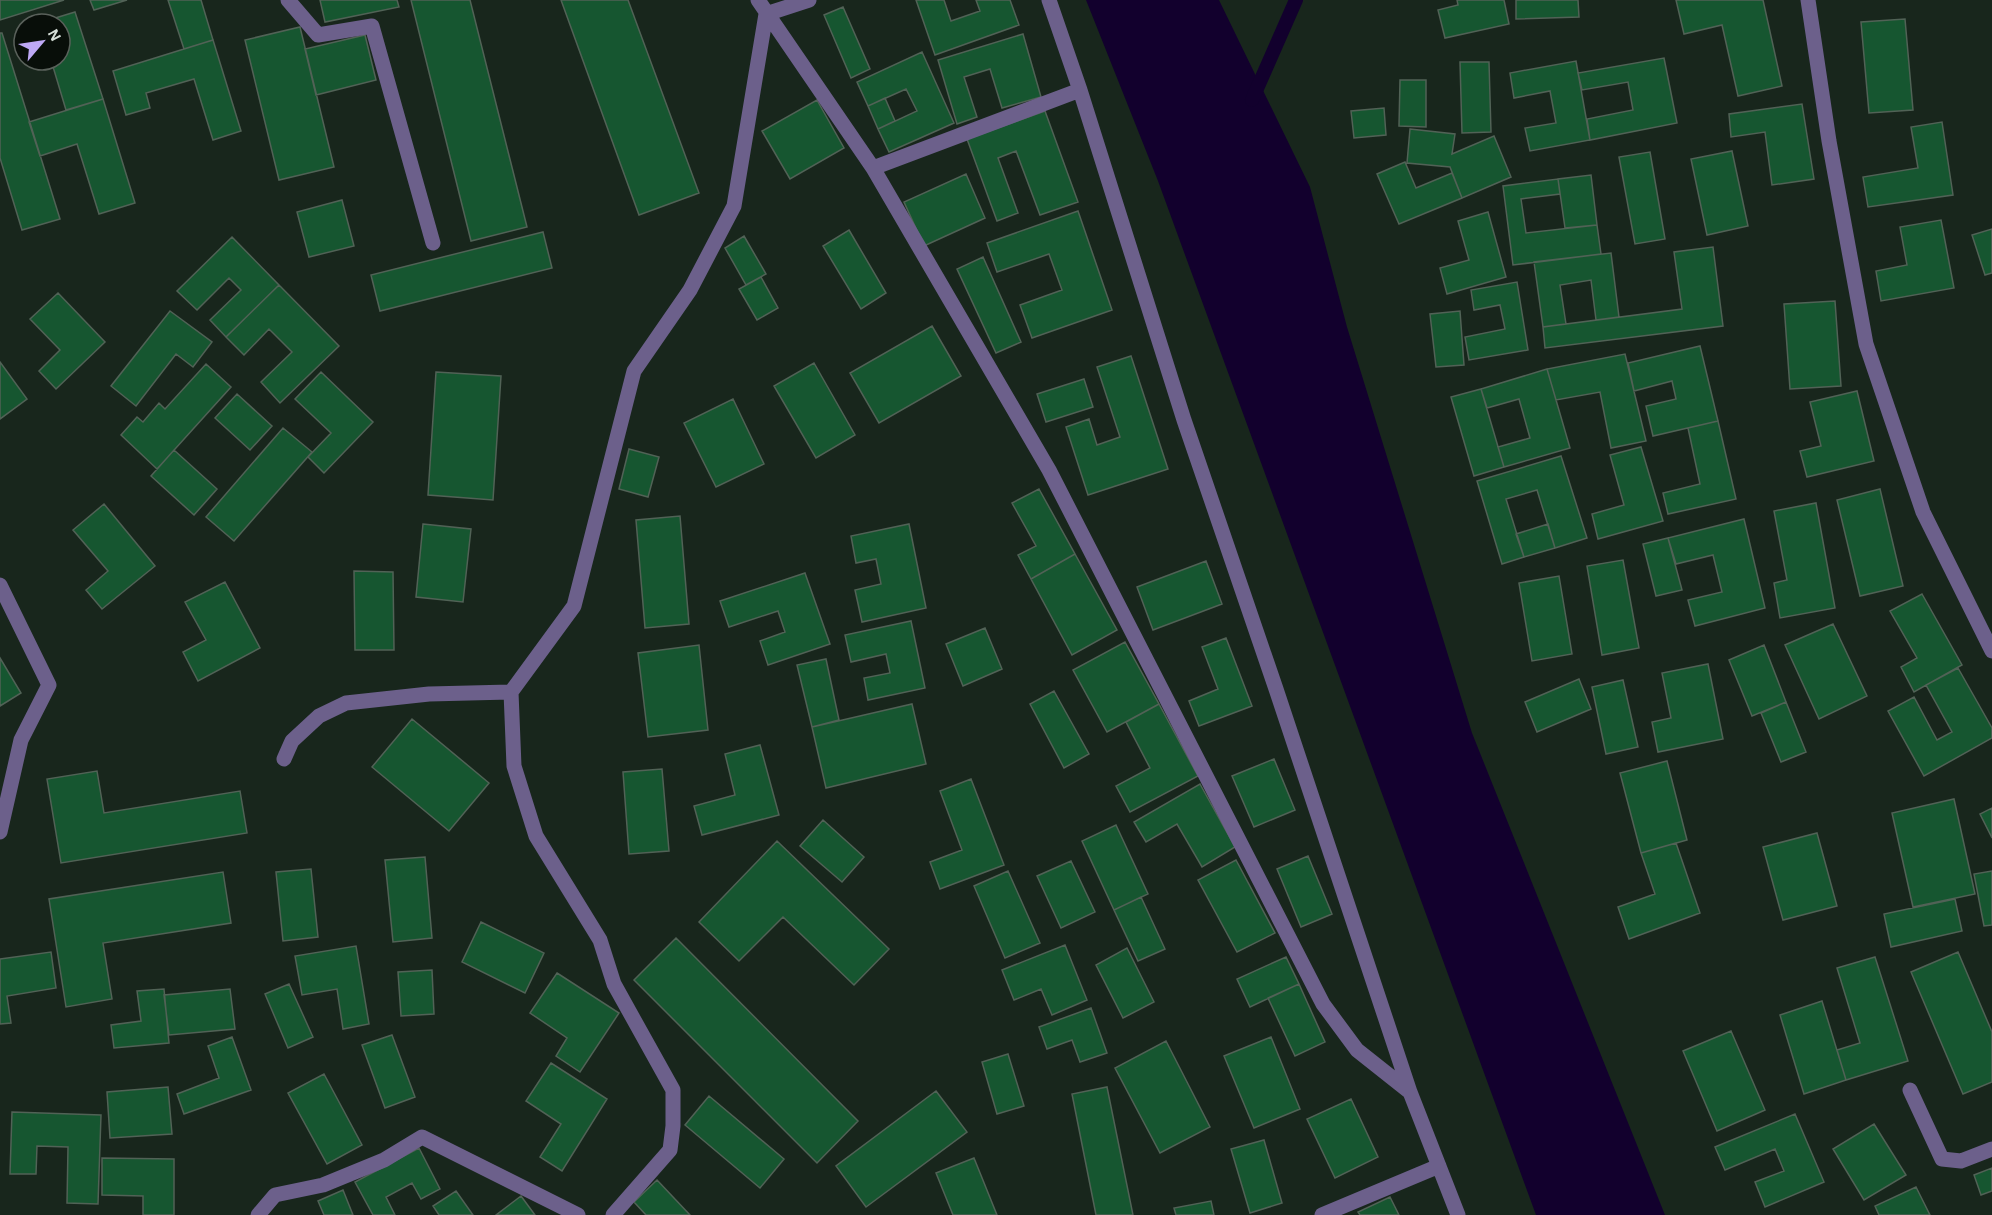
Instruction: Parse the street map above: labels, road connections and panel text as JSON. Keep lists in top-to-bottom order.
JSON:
{
  "north": "top right"
}
